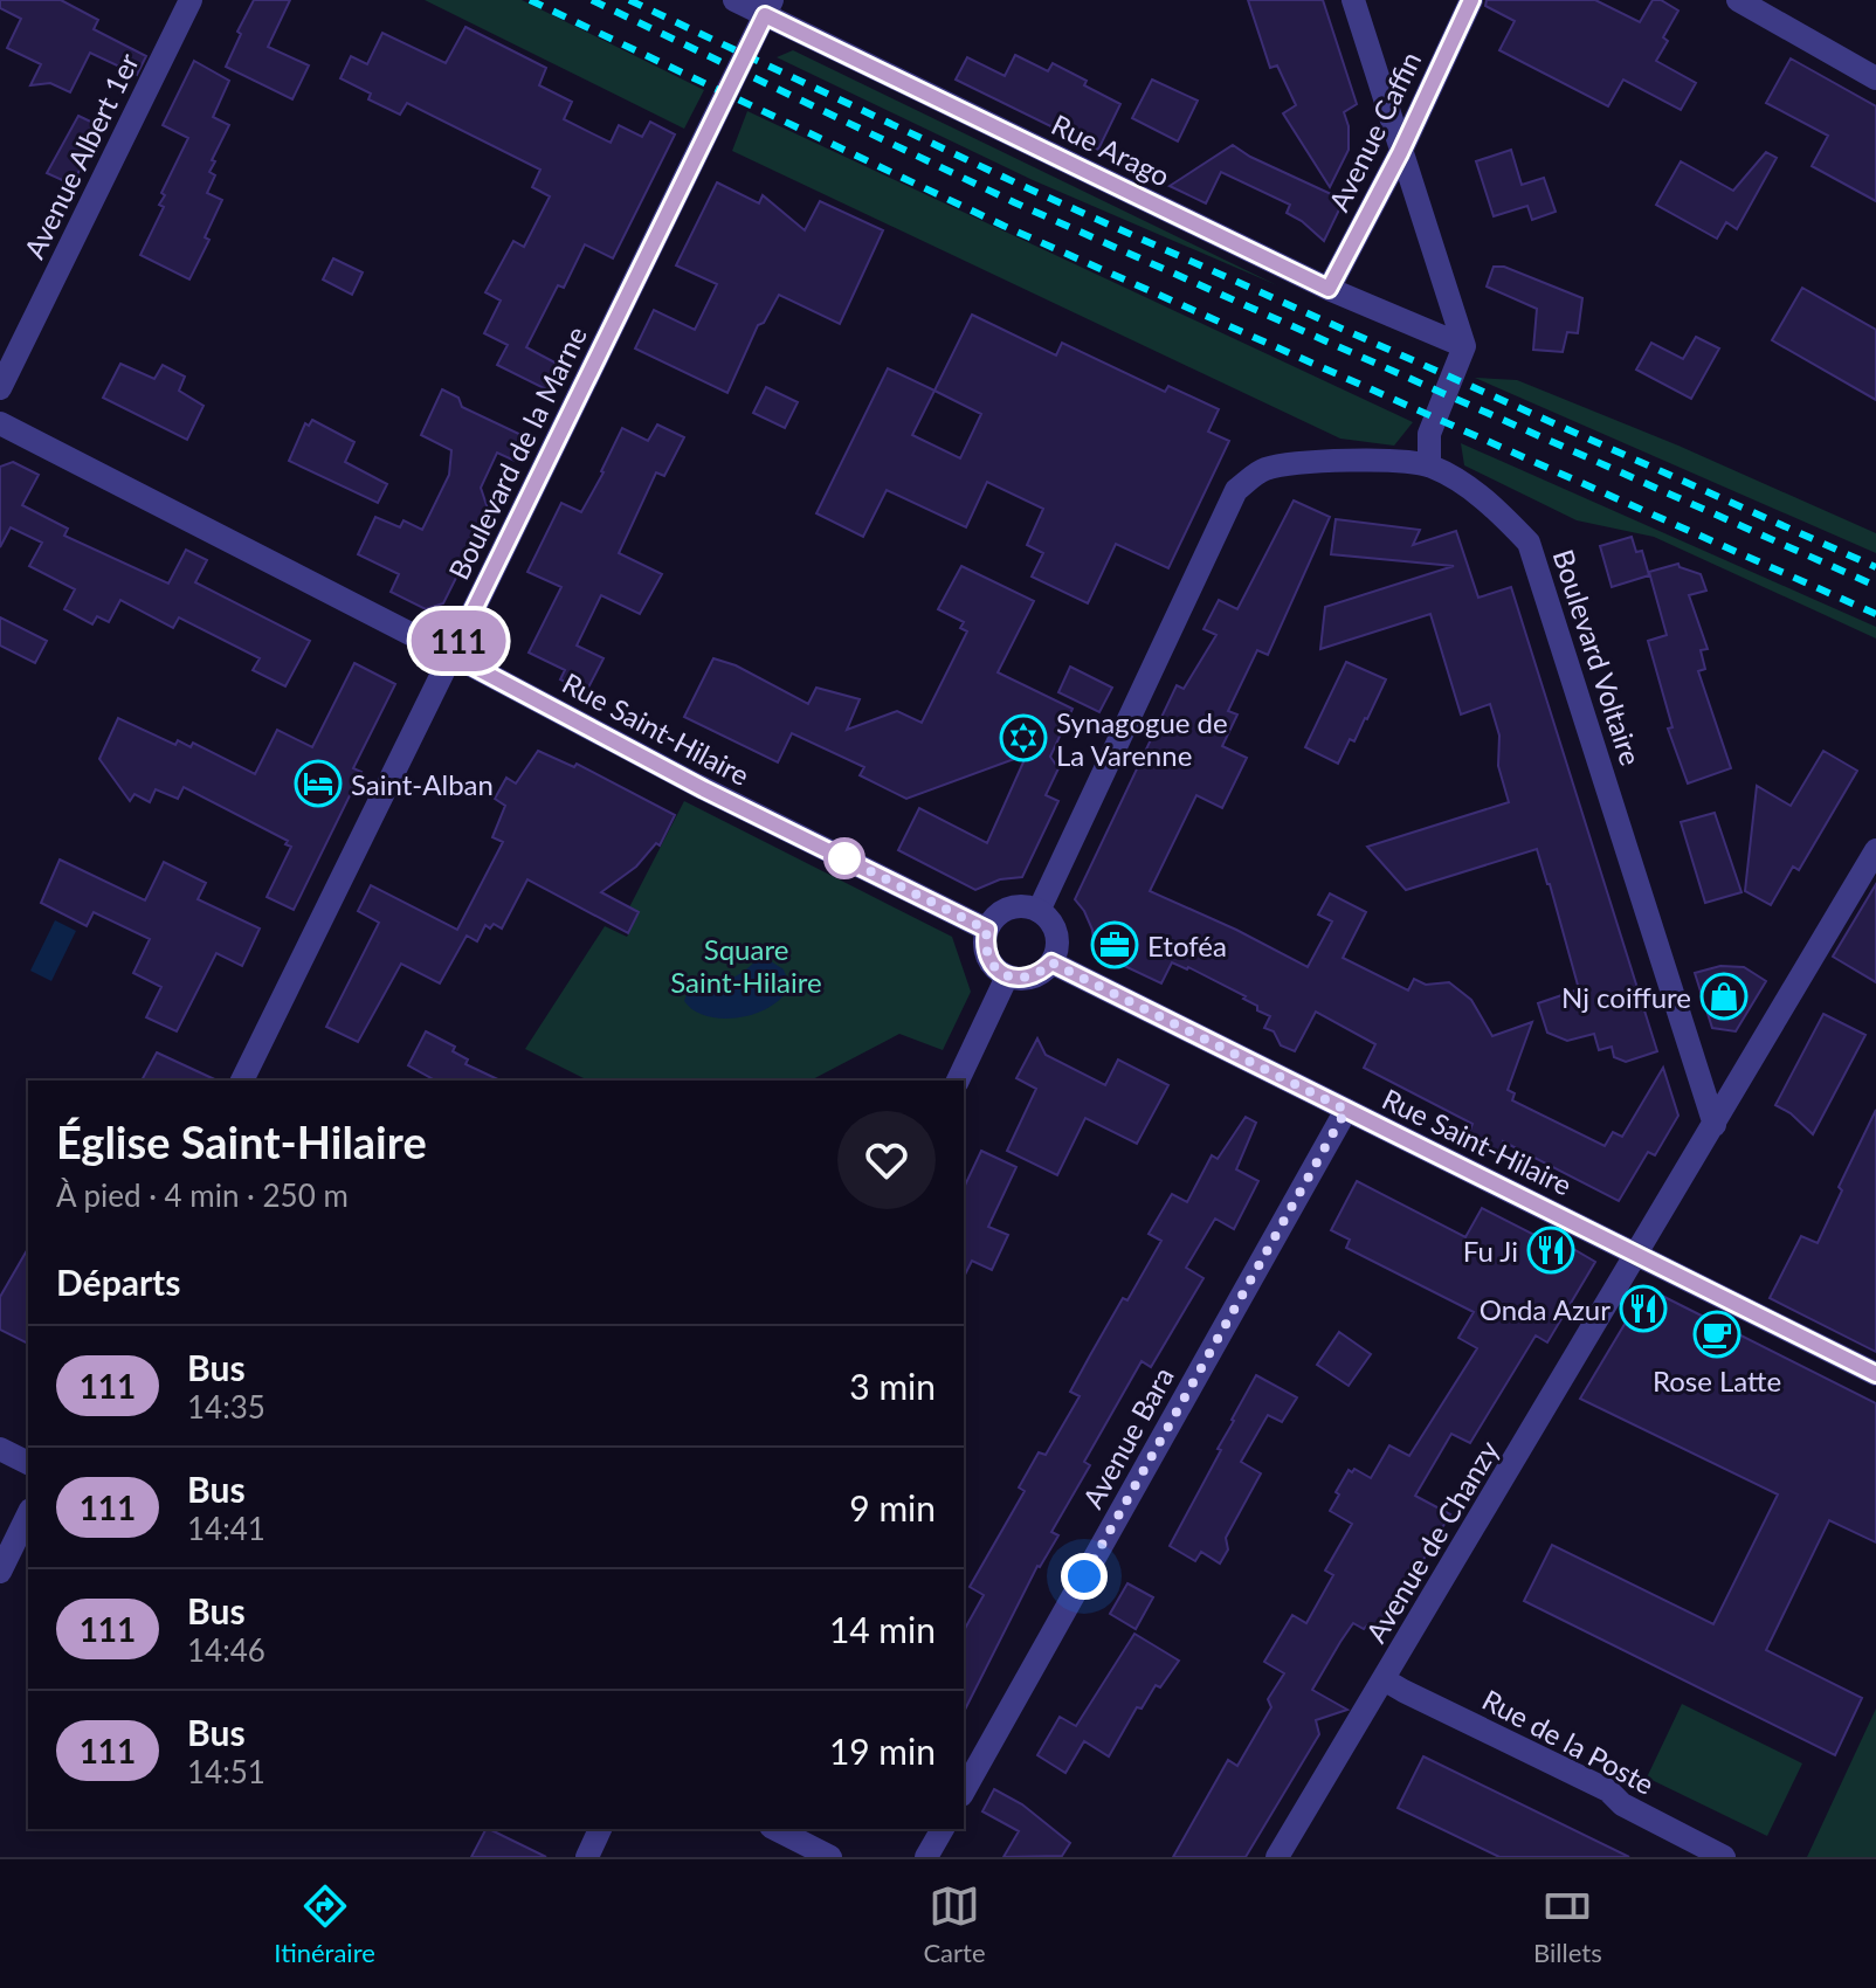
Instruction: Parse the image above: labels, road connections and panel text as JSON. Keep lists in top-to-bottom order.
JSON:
{
  "streets": {
    "street": [
      "Avenue Caffin",
      "Rue Arago",
      "Avenue Albert 1er",
      "Boulevard de la Marne",
      "Boulevard Voltaire",
      "Rue Saint-Hilaire",
      "Avenue Bara",
      "Avenue de Chanzy",
      "Rue de la Poste"
    ]
  },
  "crossings": [
    ["Avenue Caffin", "Rue Arago"],
    ["Rue Arago", "Boulevard de la Marne"],
    ["Boulevard de la Marne", "Rue Saint-Hilaire"],
    ["Rue Saint-Hilaire", "Avenue Bara"],
    ["Rue Saint-Hilaire", "Avenue de Chanzy"],
    ["Avenue de Chanzy", "Rue de la Poste"]
  ],
  "parks": ["Square Saint-Hilaire"],
  "places": {
    "synagogue": ["Synagogue de La Varenne"],
    "hotel": ["Saint-Alban"],
    "office": ["Etoféa"],
    "shop": ["Nj coiffure"],
    "restaurant": ["Fu Ji", "Onda Azur"],
    "cafe": ["Rose Latte"]
  },
  "lines": ["bus line 111"],
  "page": {
    "on_map": "111",
    "heading": [
      ["Église Saint-Hilaire", "À pied · 4 min · 250 m"],
      "Départs"
    ],
    "list": [
      {
        "mark": "111",
        "name": "Bus",
        "note": "14:35",
        "value": "3 min"
      },
      {
        "mark": "111",
        "name": "Bus",
        "note": "14:41",
        "value": "9 min"
      },
      {
        "mark": "111",
        "name": "Bus",
        "note": "14:46",
        "value": "14 min"
      },
      {
        "mark": "111",
        "name": "Bus",
        "note": "14:51",
        "value": "19 min"
      }
    ],
    "tabs": ["Itinéraire", "Carte", "Billets"]
  }
}
